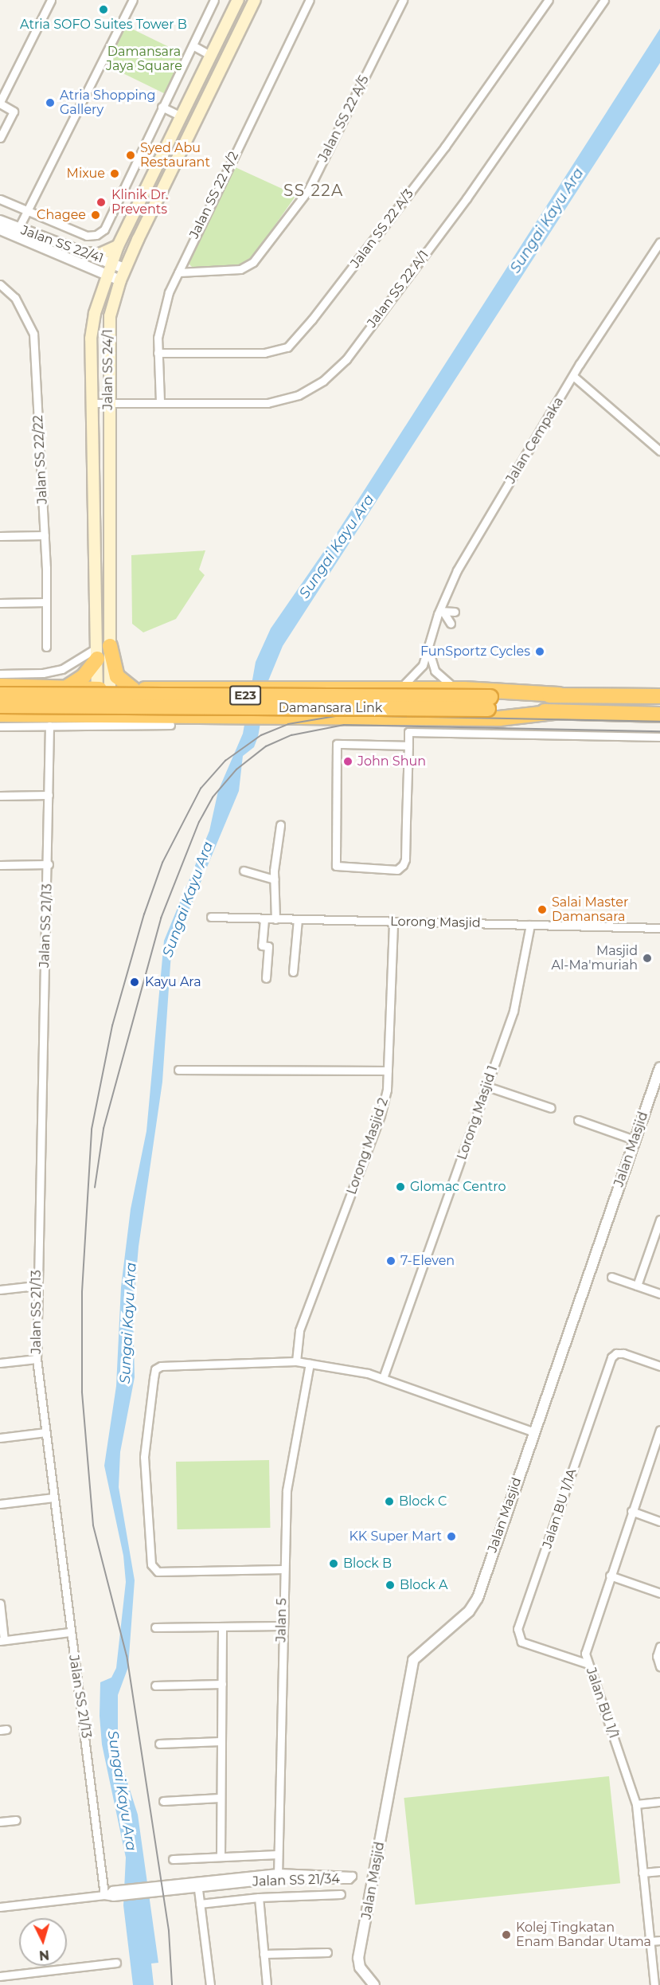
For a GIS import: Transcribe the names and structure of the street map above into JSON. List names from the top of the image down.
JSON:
{
  "streets": {
    "highway": ["E23", "Damansara Link"],
    "main road": ["Jalan SS 24/1"],
    "street": [
      "Jalan SS 22 A/5",
      "Jalan SS 22 A/2",
      "Jalan SS 22 A/3",
      "Jalan SS 22/41",
      "Jalan SS 22 A/1",
      "Jalan Cempaka",
      "Jalan SS 22/22",
      "Lorong Masjid",
      "Jalan SS 21/13",
      "Lorong Masjid 1",
      "Lorong Masjid 2",
      "Jalan Masjid",
      "Jalan BU 1/1A",
      "Jalan 5",
      "Jalan BU 1/1",
      "Jalan SS 21/34"
    ]
  },
  "crossings": [
    ["Jalan SS 22 A/5", "Jalan SS 22 A/2"],
    ["Jalan SS 22 A/2", "Jalan SS 22 A/3"],
    ["Jalan SS 22 A/2", "Jalan SS 22 A/1"],
    ["Jalan SS 22/41", "Jalan SS 24/1"],
    ["Jalan SS 22 A/1", "Jalan SS 24/1"],
    ["Lorong Masjid", "Lorong Masjid 1"],
    ["Lorong Masjid", "Lorong Masjid 2"],
    ["Jalan SS 21/13", "Jalan SS 21/34"],
    ["Jalan BU 1/1A", "Jalan BU 1/1"],
    ["Jalan 5", "Jalan SS 21/34"]
  ],
  "districts": ["SS 22A"],
  "water": ["Sungai Kayu Ara"],
  "parks": ["Damansara Jaya Square"],
  "places": [
    "Atria SOFO Suites Tower B",
    "Atria Shopping Gallery",
    "Syed Abu Restaurant",
    "Mixue",
    "Klinik Dr. Prevents",
    "Chagee",
    "FunSportz Cycles",
    "John Shun",
    "Salai Master Damansara",
    "Masjid Al-Ma'muriah",
    "Kayu Ara",
    "Glomac Centro",
    "7-Eleven",
    "Block C",
    "KK Super Mart",
    "Block B",
    "Block A",
    "Kolej Tingkatan Enam Bandar Utama"
  ],
  "north": "bottom"
}
